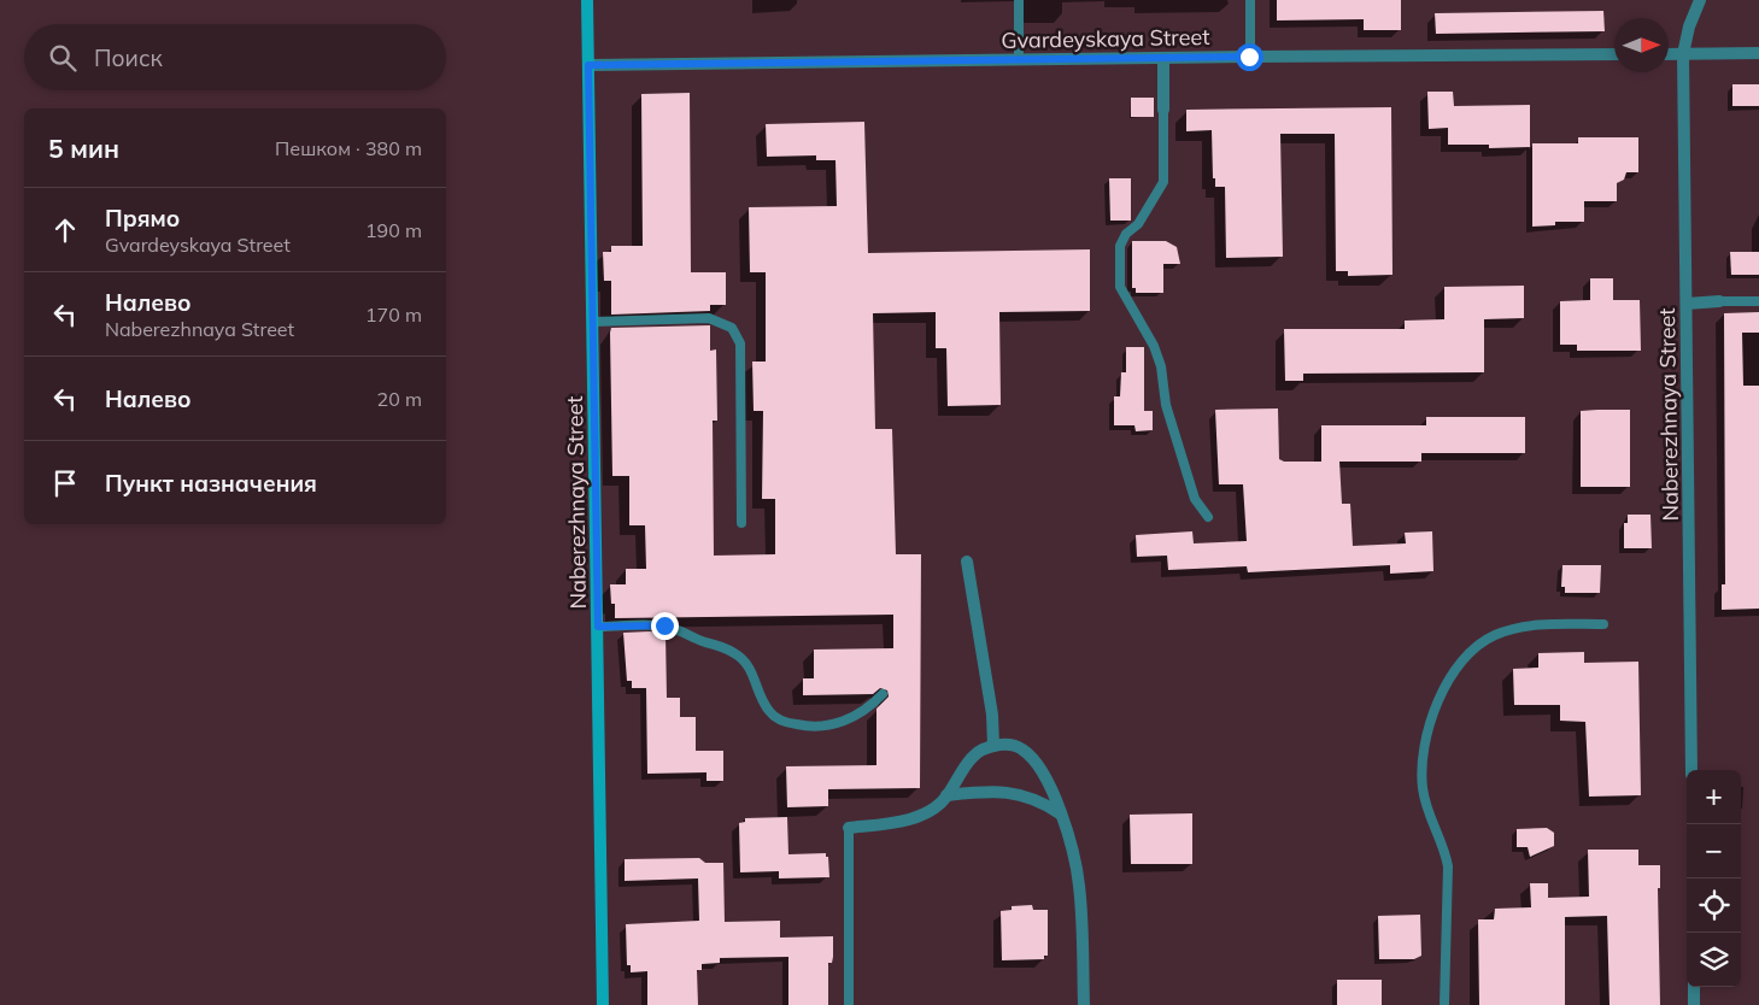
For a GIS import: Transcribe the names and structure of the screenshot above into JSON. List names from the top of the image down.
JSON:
{
  "streets": {
    "street": ["Gvardeyskaya Street", "Naberezhnaya Street"]
  },
  "crossings": [
    ["Gvardeyskaya Street", "Naberezhnaya Street"]
  ],
  "north": "right",
  "page": {
    "search": "Поиск",
    "heading": ["5 мин", "Пешком · 380 m"],
    "list": [
      ["Прямо", "Gvardeyskaya Street", "190 m"],
      ["Налево", "Naberezhnaya Street", "170 m"],
      ["Налево", "20 m"],
      "Пункт назначения"
    ],
    "map_buttons": ["+", "−"]
  }
}
